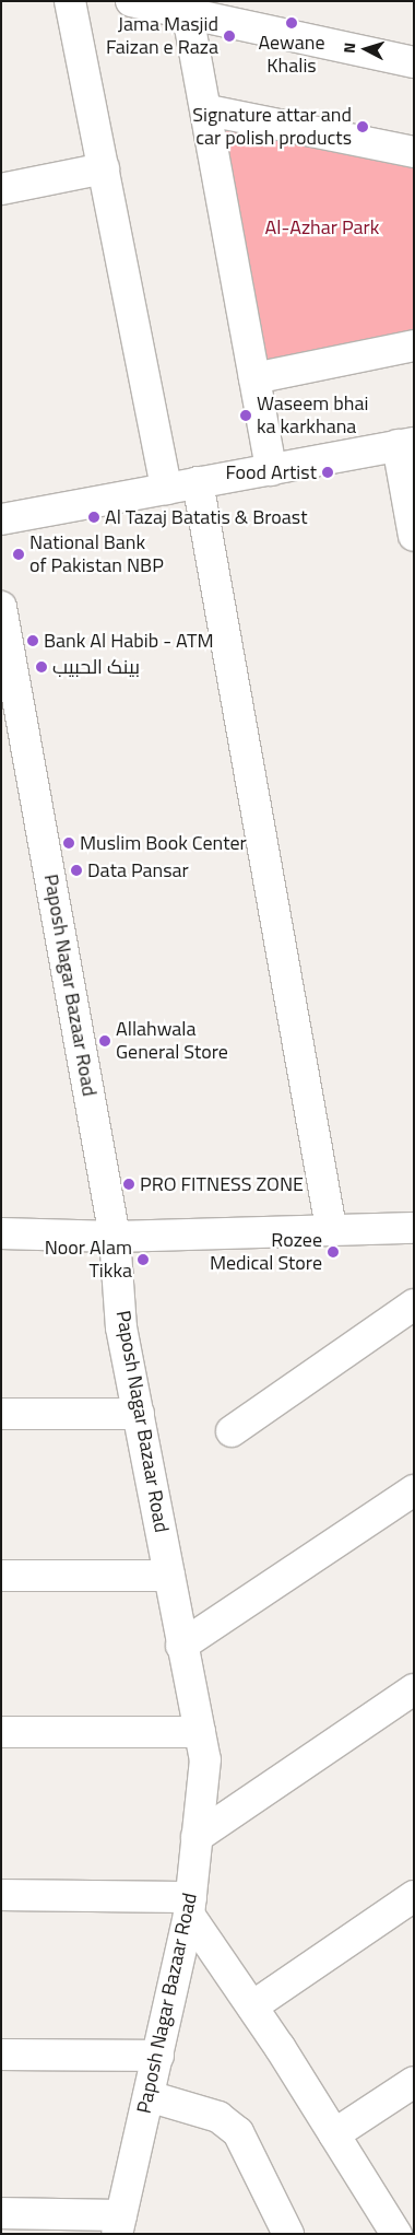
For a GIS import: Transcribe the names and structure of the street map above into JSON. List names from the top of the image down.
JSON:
{
  "streets": {
    "street": ["Paposh Nagar Bazaar Road"]
  },
  "parks": ["Al-Azhar Park"],
  "places": [
    "Aewane Khalis",
    "Jama Masjid Faizan e Raza",
    "Signature attar and car polish products",
    "Waseem bhai ka karkhana",
    "Food Artist",
    "Al Tazaj Batatis & Broast",
    "National Bank of Pakistan NBP",
    "Bank Al Habib - ATM",
    "بينک الحبيب",
    "Muslim Book Center",
    "Data Pansar",
    "Allahwala General Store",
    "PRO FITNESS ZONE",
    "Rozee Medical Store",
    "Noor Alam Tikka"
  ],
  "north": "left"
}
